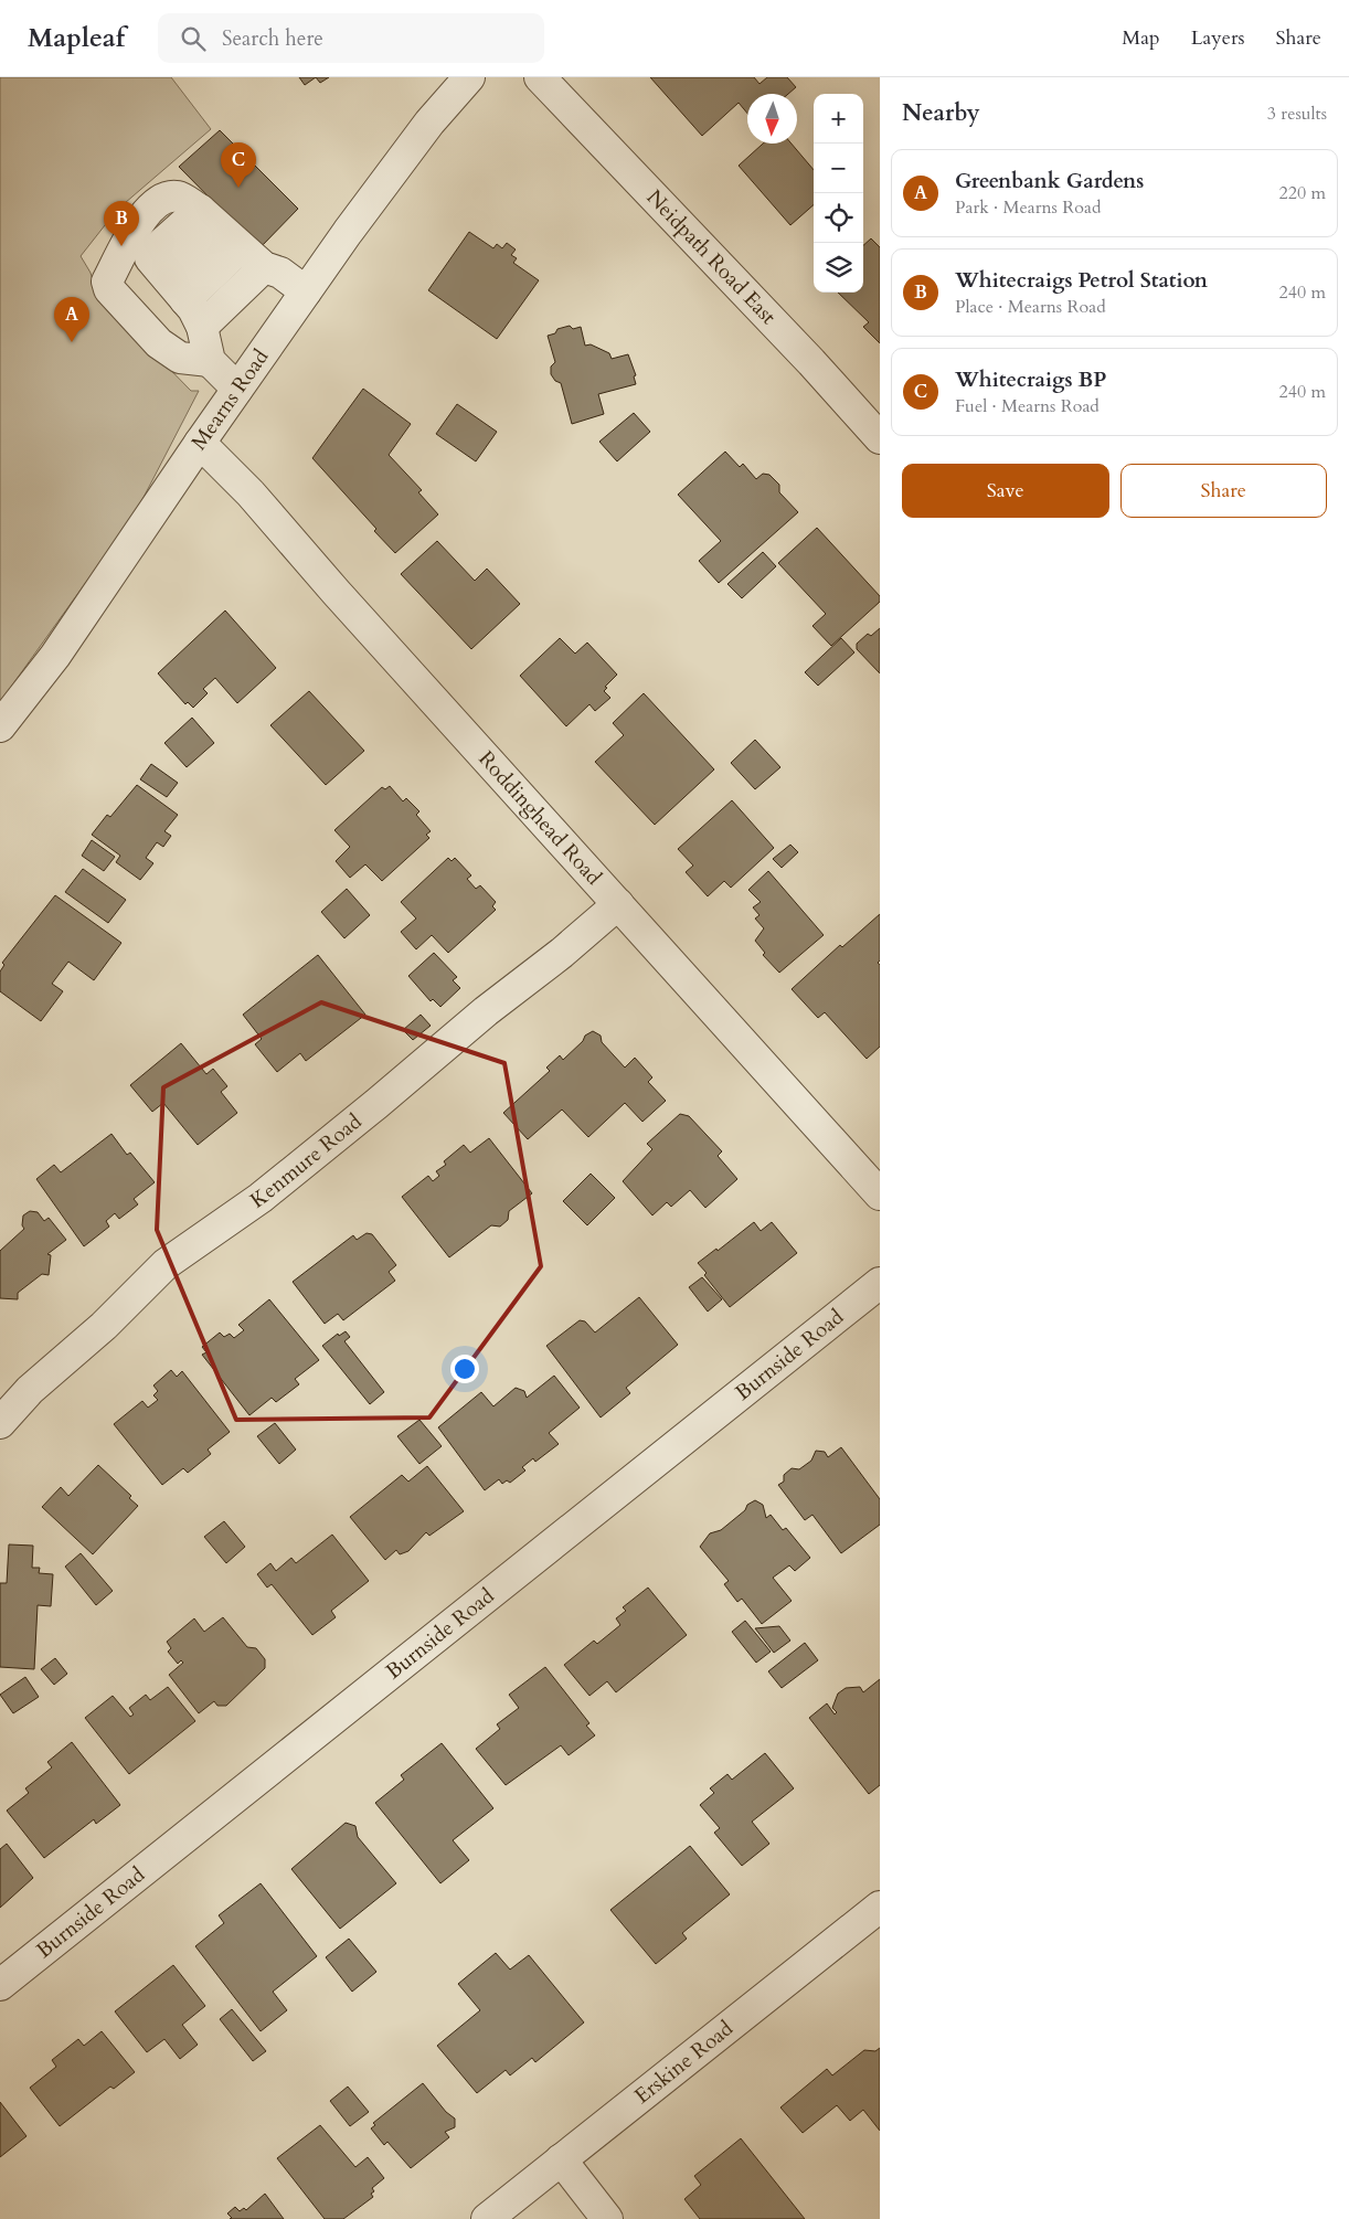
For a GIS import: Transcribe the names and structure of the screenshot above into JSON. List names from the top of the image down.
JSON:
{
  "streets": {
    "street": [
      "Neidpath Road East",
      "Mearns Road",
      "Roddinghead Road",
      "Kenmure Road",
      "Burnside Road",
      "Erskine Road"
    ]
  },
  "crossings": [
    ["Mearns Road", "Roddinghead Road"],
    ["Roddinghead Road", "Kenmure Road"]
  ],
  "north": "bottom",
  "page": {
    "header": "Mapleaf",
    "search": "Search here",
    "nav": ["Map", "Layers", "Share"],
    "heading": ["Nearby", "3 results"],
    "map_buttons": ["+", "−"],
    "pins": ["C", "B", "A"],
    "list": [
      {
        "mark": "A",
        "name": "Greenbank Gardens",
        "note": "Park · Mearns Road",
        "value": "220 m"
      },
      {
        "mark": "B",
        "name": "Whitecraigs Petrol Station",
        "note": "Place · Mearns Road",
        "value": "240 m"
      },
      {
        "mark": "C",
        "name": "Whitecraigs BP",
        "note": "Fuel · Mearns Road",
        "value": "240 m"
      }
    ],
    "buttons": ["Save", "Share"]
  }
}
